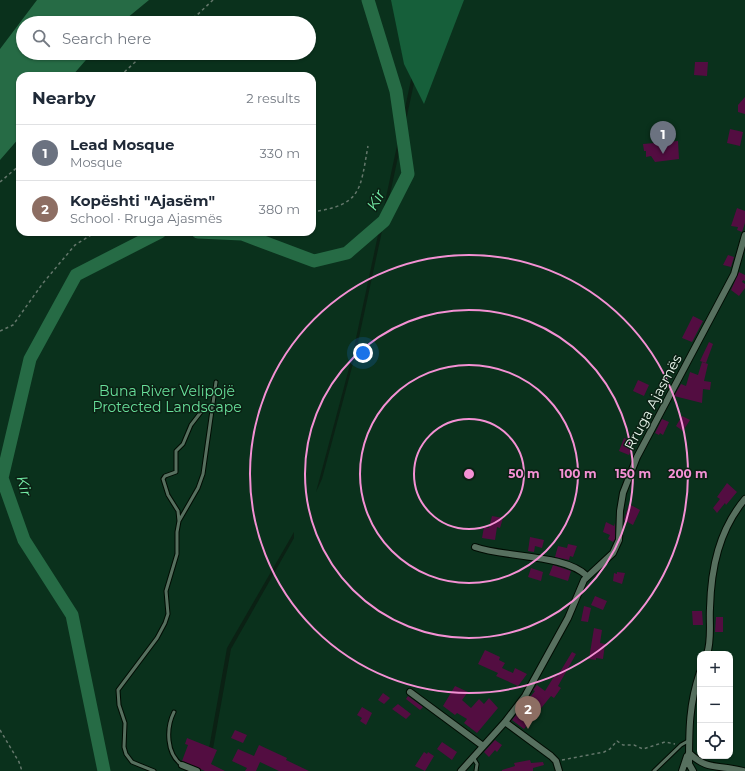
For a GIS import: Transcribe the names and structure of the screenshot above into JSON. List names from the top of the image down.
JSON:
{
  "streets": {
    "street": ["Rruga Ajasmës"]
  },
  "water": ["Kir"],
  "parks": ["Buna River Velipojë Protected Landscape"],
  "page": {
    "search": "Search here",
    "heading": ["Nearby", "2 results"],
    "pins": ["1", "2"],
    "list": [
      {
        "mark": "1",
        "name": "Lead Mosque",
        "note": "Mosque",
        "value": "330 m"
      },
      {
        "mark": "2",
        "name": "Kopështi \"Ajasëm\"",
        "note": "School · Rruga Ajasmës",
        "value": "380 m"
      }
    ],
    "map_buttons": ["+", "−"]
  },
  "rings": [
    "50 m",
    "100 m",
    "150 m",
    "200 m"
  ]
}
